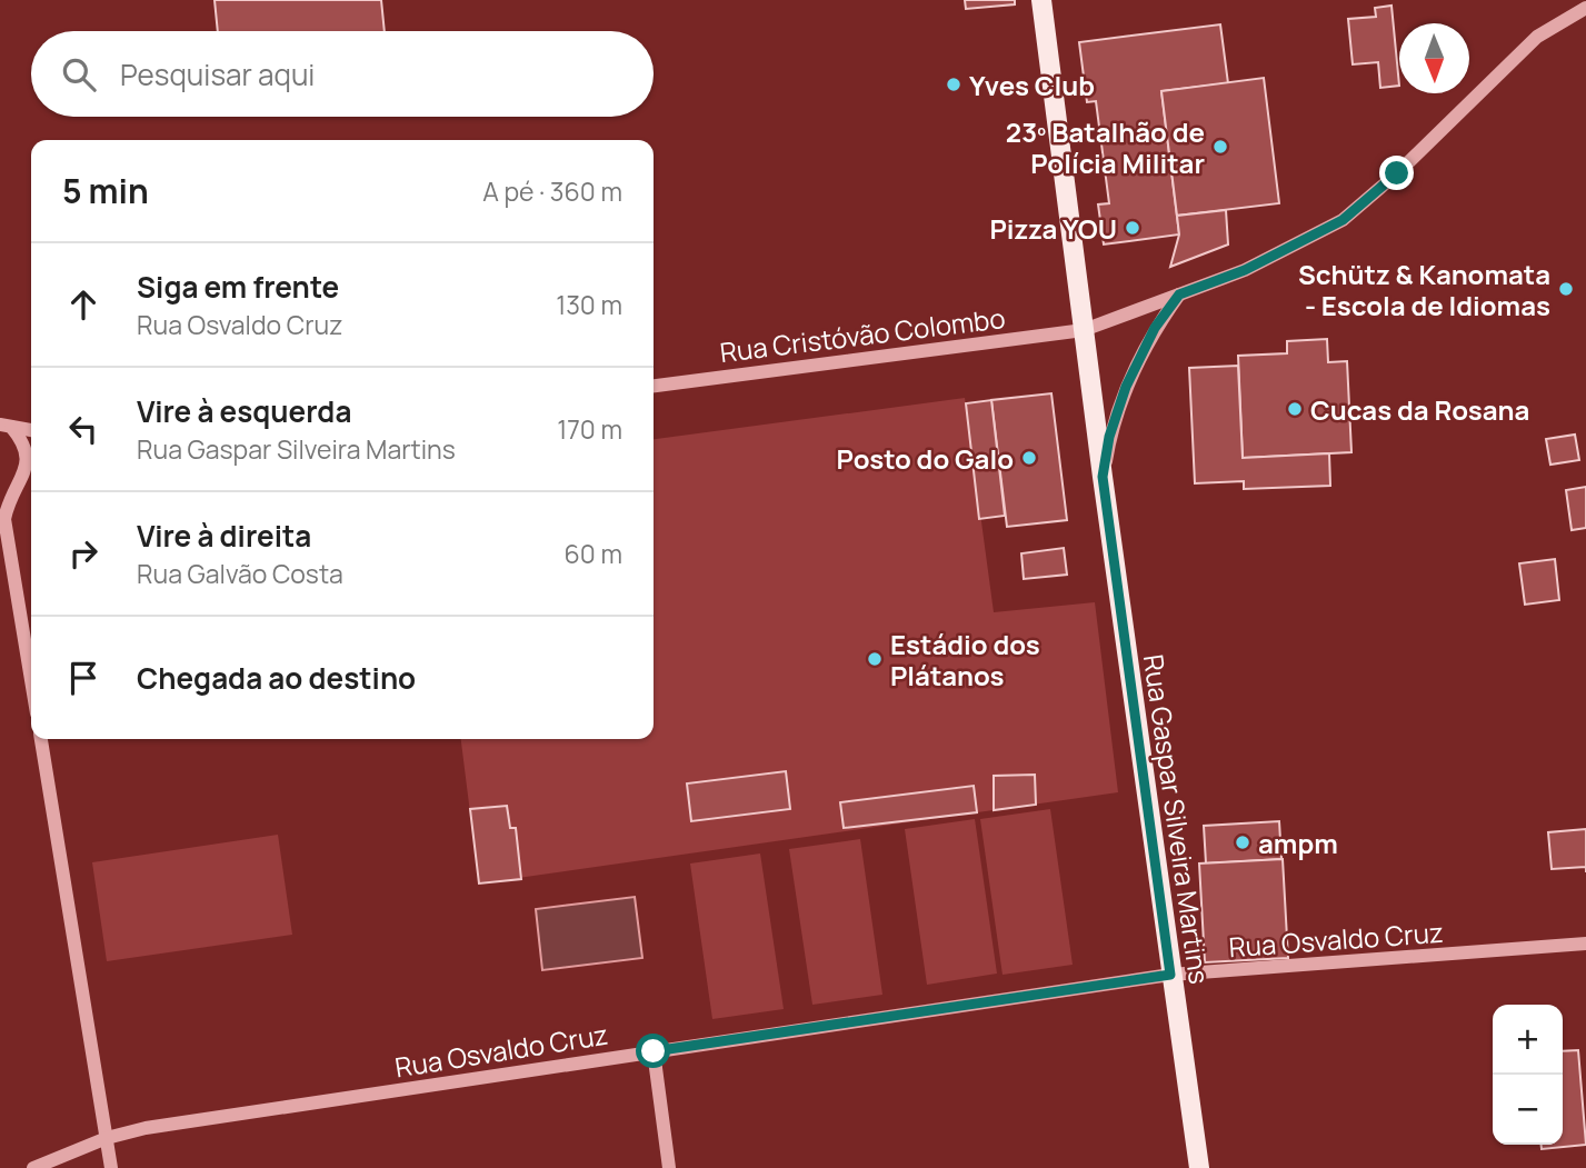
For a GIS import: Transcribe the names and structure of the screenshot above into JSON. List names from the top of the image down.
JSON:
{
  "streets": {
    "main road": ["Rua Gaspar Silveira Martins"],
    "street": ["Rua Cristóvão Colombo", "Rua Osvaldo Cruz"]
  },
  "crossings": [
    ["Rua Cristóvão Colombo", "Rua Gaspar Silveira Martins"],
    ["Rua Gaspar Silveira Martins", "Rua Osvaldo Cruz"]
  ],
  "places": [
    "Yves Club",
    "23º Batalhão de Polícia Militar",
    "Pizza YOU",
    "Schütz & Kanomata - Escola de Idiomas",
    "Cucas da Rosana",
    "Posto do Galo",
    "Estádio dos Plátanos",
    "ampm"
  ],
  "north": "bottom",
  "page": {
    "search": "Pesquisar aqui",
    "heading": ["5 min", "A pé · 360 m"],
    "list": [
      ["Siga em frente", "Rua Osvaldo Cruz", "130 m"],
      ["Vire à esquerda", "Rua Gaspar Silveira Martins", "170 m"],
      ["Vire à direita", "Rua Galvão Costa", "60 m"],
      "Chegada ao destino"
    ],
    "map_buttons": ["+", "−"]
  }
}
